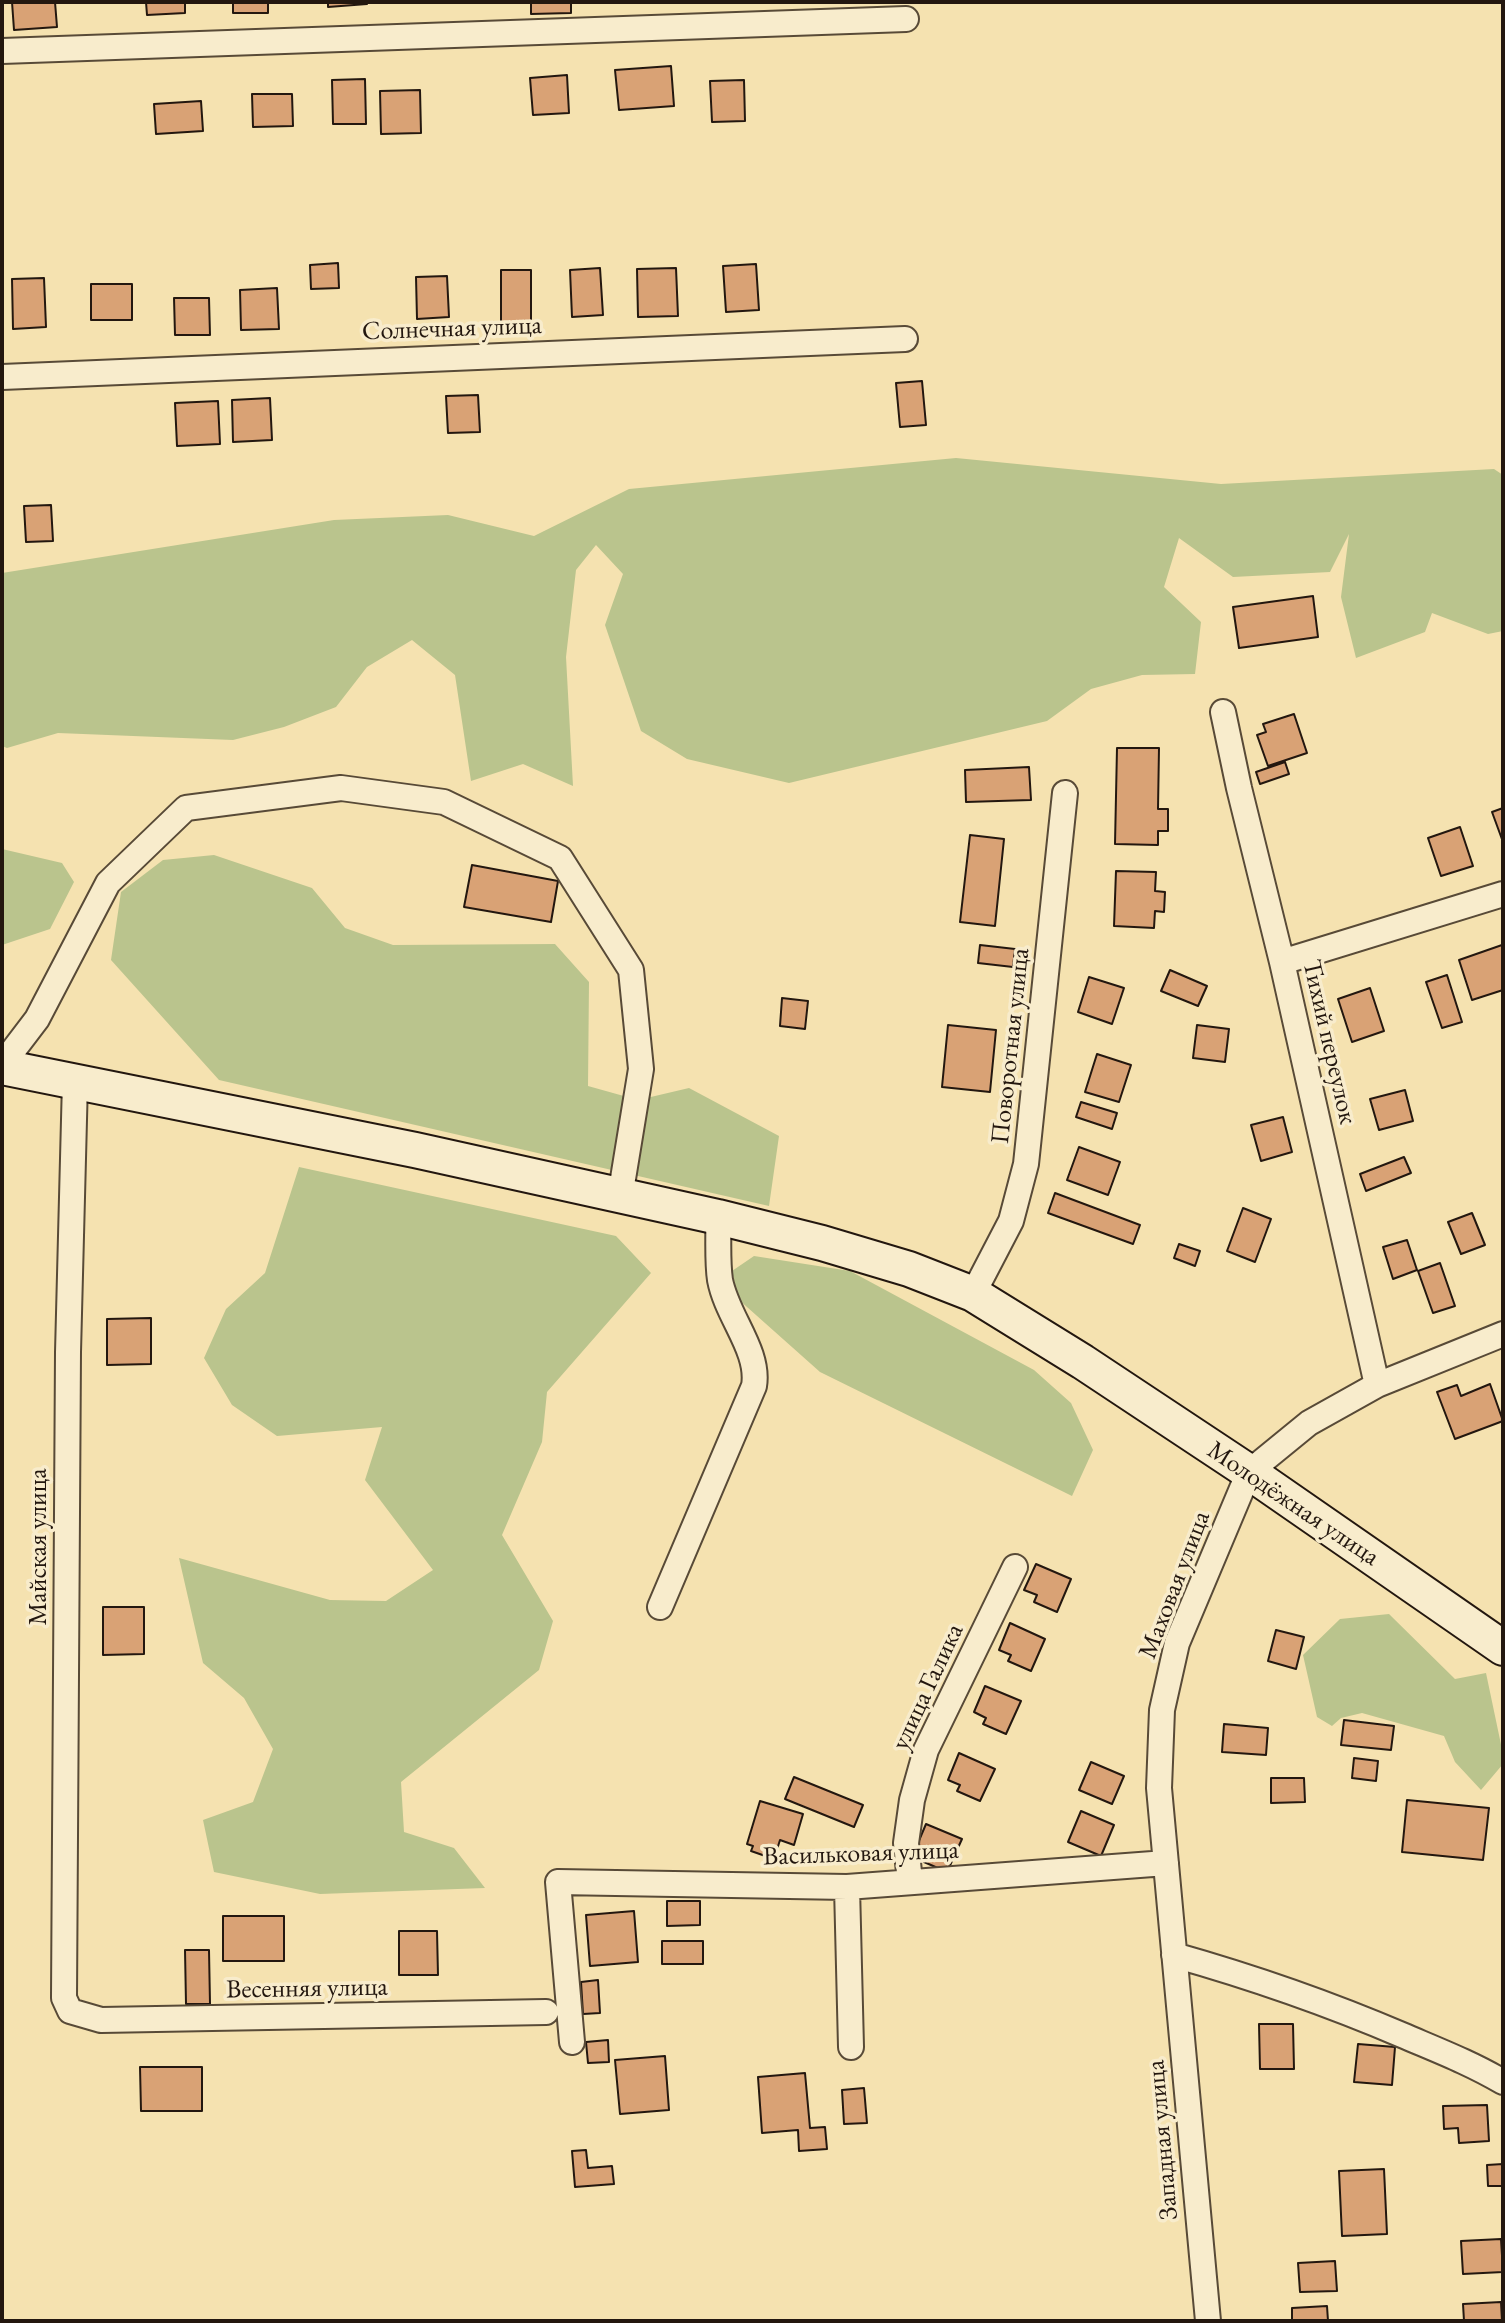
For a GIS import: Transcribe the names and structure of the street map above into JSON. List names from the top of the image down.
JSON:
{
  "streets": {
    "street": [
      "Солнечная улица",
      "Тихий переулок",
      "Поворотная улица",
      "Молодёжная улица",
      "Майская улица",
      "Маховая улица",
      "улица Галика",
      "Васильковая улица",
      "Весенняя улица",
      "Западная улица"
    ]
  },
  "crossings": [
    ["Поворотная улица", "Молодёжная улица"],
    ["Молодёжная улица", "Майская улица"],
    ["Молодёжная улица", "Маховая улица"],
    ["Майская улица", "Весенняя улица"],
    ["Маховая улица", "Васильковая улица"],
    ["Маховая улица", "Западная улица"],
    ["улица Галика", "Васильковая улица"],
    ["Васильковая улица", "Западная улица"]
  ]
}
